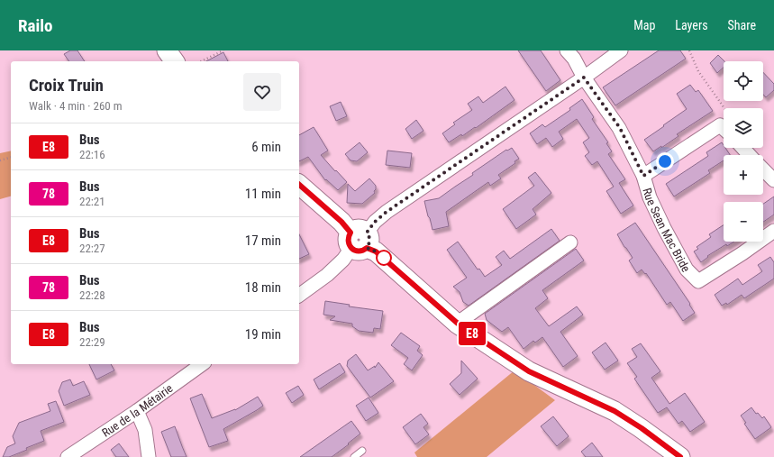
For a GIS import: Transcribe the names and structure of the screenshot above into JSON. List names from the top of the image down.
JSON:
{
  "streets": {
    "street": ["Rue Sean Mac Bride", "Rue de la Métairie"]
  },
  "lines": ["bus line E8"],
  "page": {
    "header": "Railo",
    "nav": ["Map", "Layers", "Share"],
    "on_map": "E8",
    "map_buttons": ["+", "−"],
    "heading": ["Croix Truin", "Walk · 4 min · 260 m"],
    "list": [
      {
        "mark": "E8",
        "name": "Bus",
        "note": "22:16",
        "value": "6 min"
      },
      {
        "mark": "78",
        "name": "Bus",
        "note": "22:21",
        "value": "11 min"
      },
      {
        "mark": "E8",
        "name": "Bus",
        "note": "22:27",
        "value": "17 min"
      },
      {
        "mark": "78",
        "name": "Bus",
        "note": "22:28",
        "value": "18 min"
      },
      {
        "mark": "E8",
        "name": "Bus",
        "note": "22:29",
        "value": "19 min"
      }
    ]
  }
}
